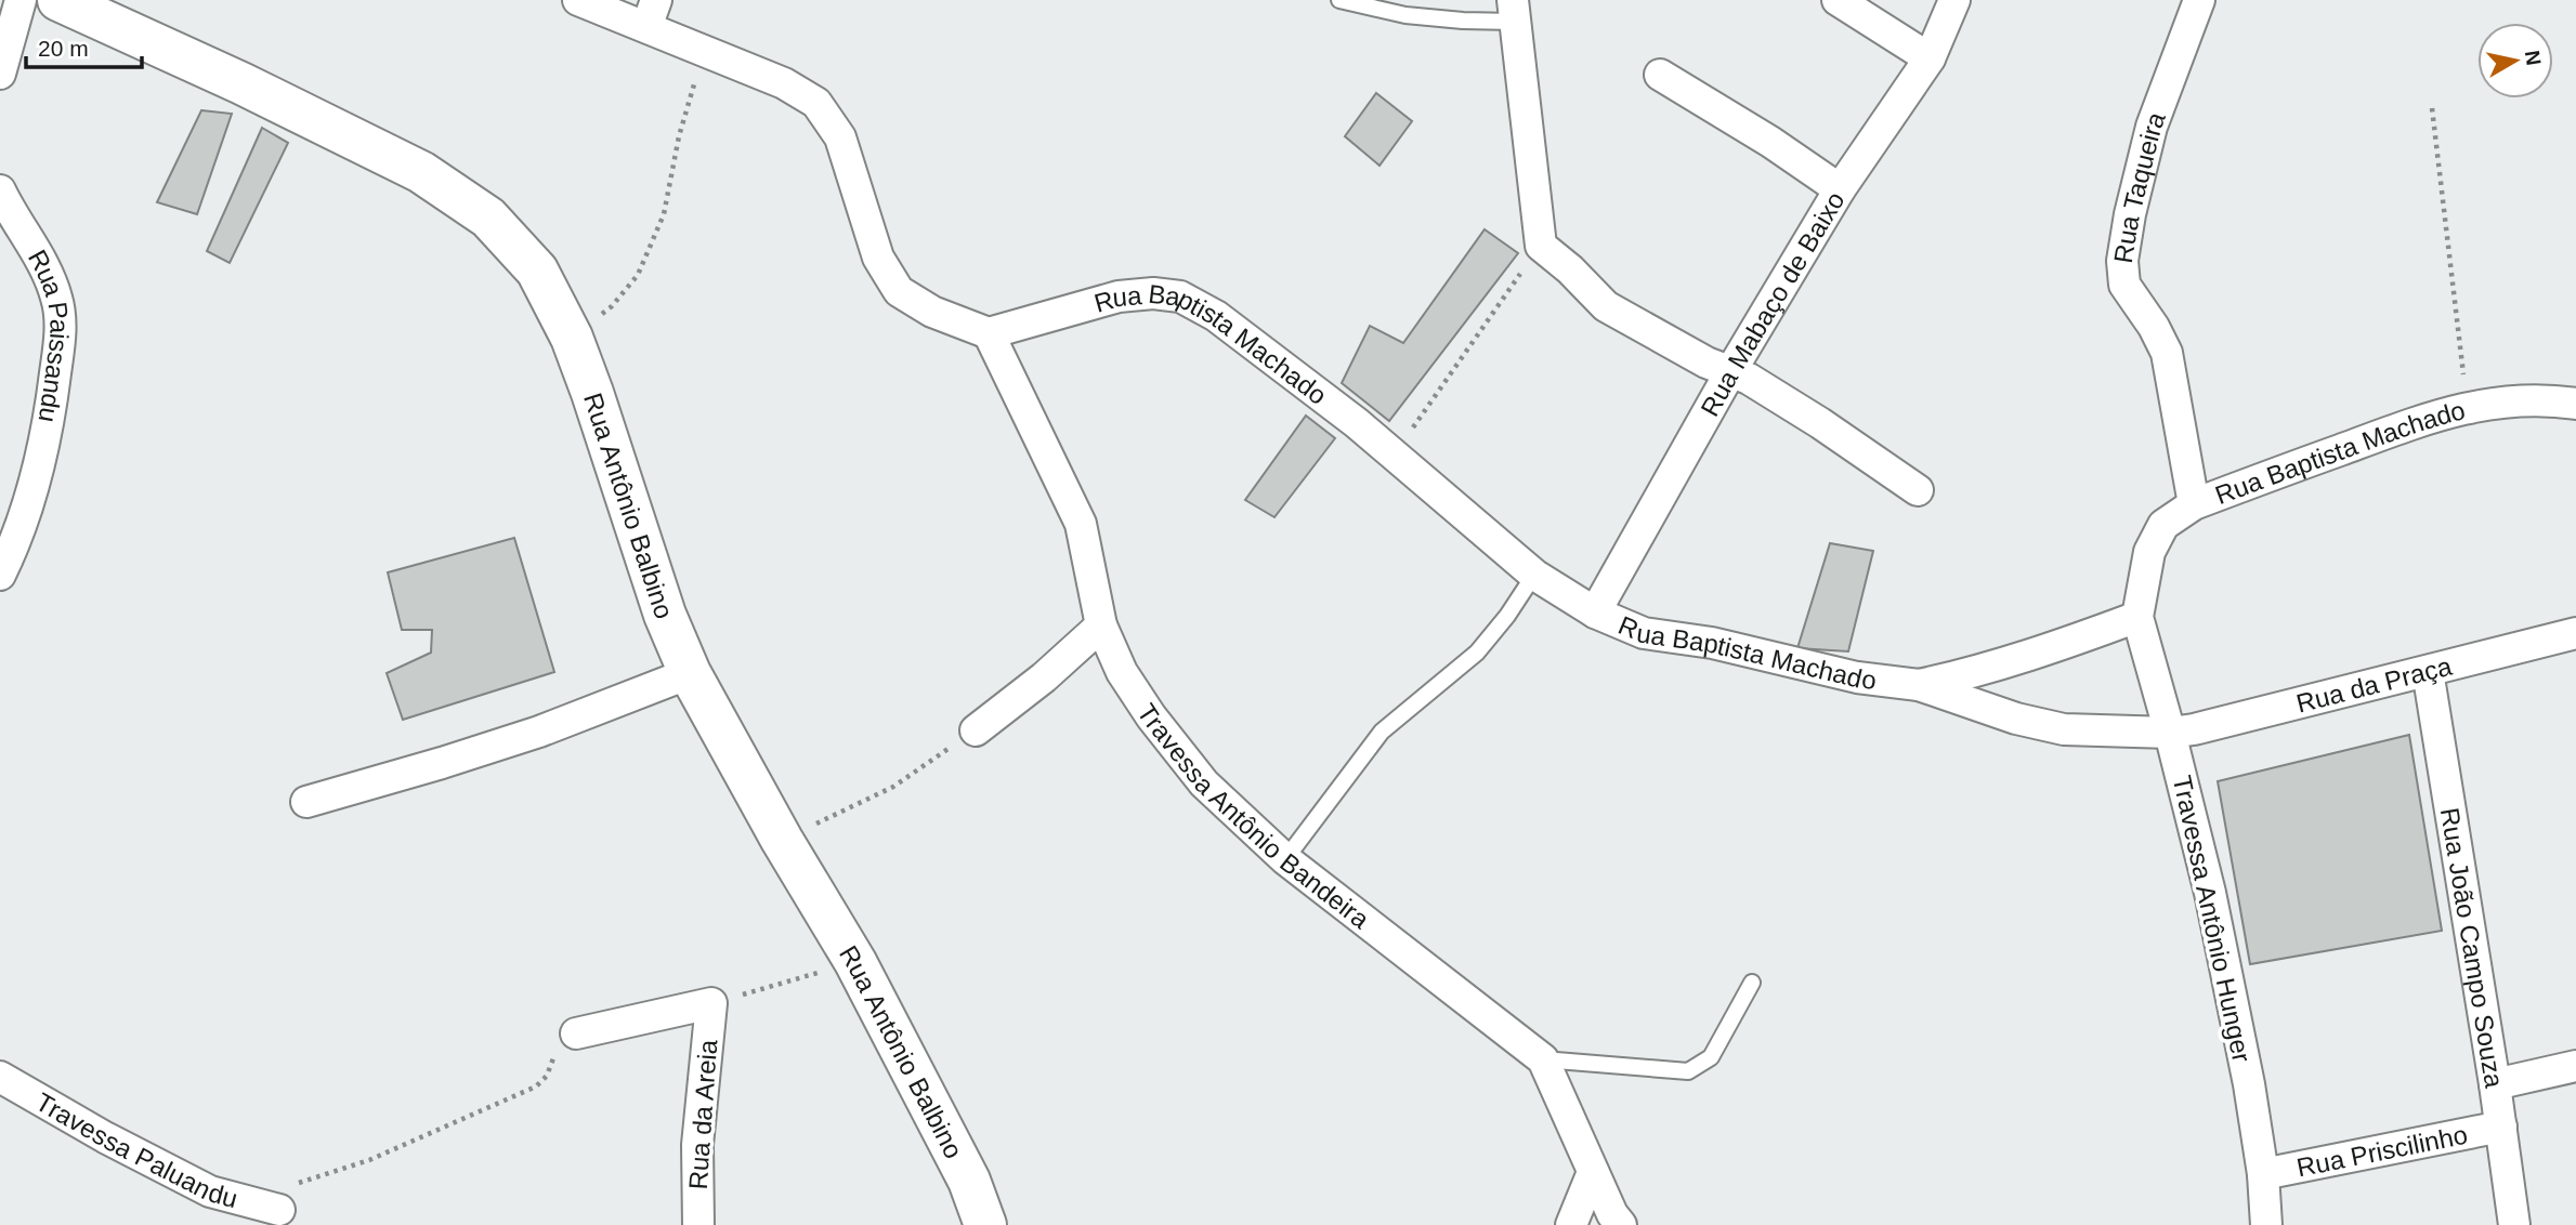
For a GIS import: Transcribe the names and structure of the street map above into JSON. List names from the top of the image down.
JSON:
{
  "streets": {
    "main road": ["Rua Antônio Balbino"],
    "street": [
      "Rua Taqueira",
      "Rua Mabaço de Baixo",
      "Rua Paissandu",
      "Rua Baptista Machado",
      "Rua da Praça",
      "Travessa Antônio Bandeira",
      "Travessa Antônio Hunger",
      "Rua João Campo Souza",
      "Rua da Areia",
      "Travessa Paluandu",
      "Rua Priscilinho"
    ]
  },
  "crossings": [
    ["Rua Taqueira", "Rua Baptista Machado"],
    ["Rua Mabaço de Baixo", "Rua Baptista Machado"],
    ["Rua Baptista Machado", "Rua da Praça"],
    ["Rua Baptista Machado", "Travessa Antônio Bandeira"],
    ["Rua Baptista Machado", "Travessa Antônio Hunger"],
    ["Rua Antônio Balbino", "Rua da Areia"],
    ["Rua da Praça", "Travessa Antônio Hunger"],
    ["Rua da Praça", "Rua João Campo Souza"],
    ["Travessa Antônio Hunger", "Rua Priscilinho"],
    ["Rua João Campo Souza", "Rua Priscilinho"]
  ],
  "scale_bar": "20 m",
  "north": "right"
}
